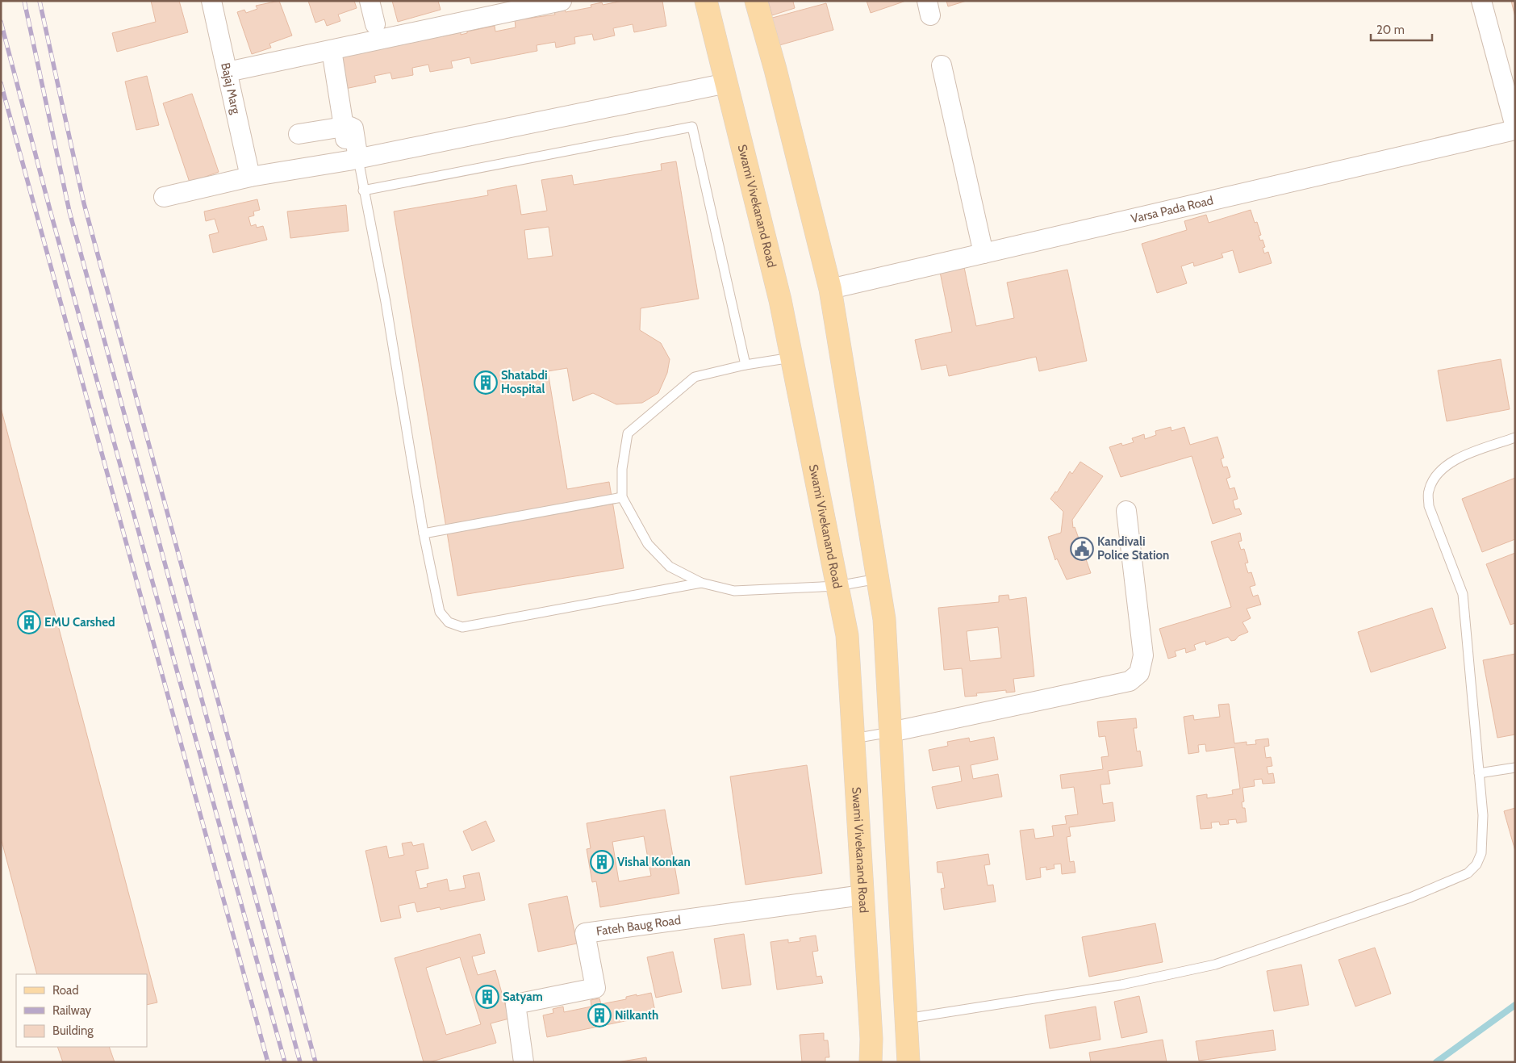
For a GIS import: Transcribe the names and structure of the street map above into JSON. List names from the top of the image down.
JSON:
{
  "streets": {
    "main road": ["Swami Vivekanand Road"],
    "street": ["Bajaj Marg", "Varsa Pada Road", "Fateh Baug Road"]
  },
  "crossings": [
    ["Swami Vivekanand Road", "Fateh Baug Road"]
  ],
  "places": {
    "building": [
      "Shatabdi Hospital",
      "EMU Carshed",
      "Vishal Konkan",
      "Satyam",
      "Nilkanth"
    ],
    "public building": ["Kandivali Police Station"]
  },
  "legend": ["Road", "Railway", "Building"],
  "scale_bar": "20 m"
}
